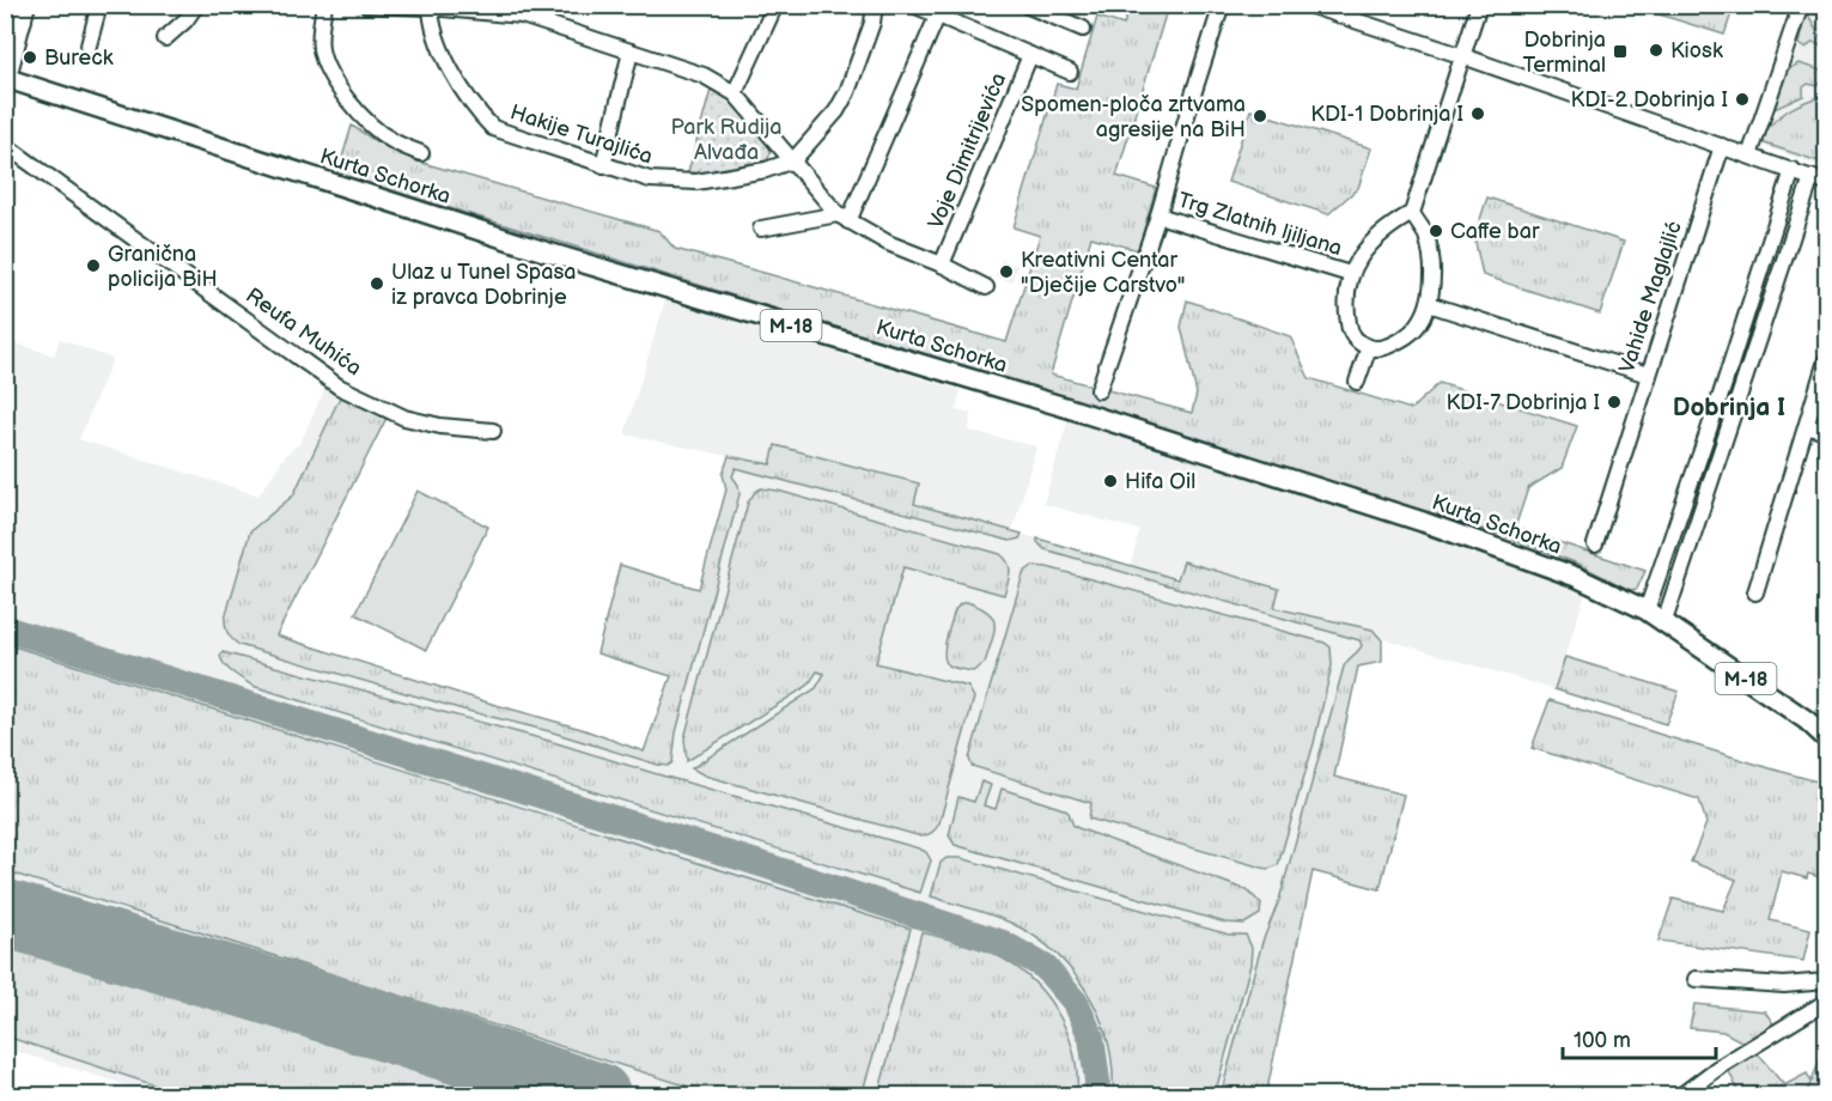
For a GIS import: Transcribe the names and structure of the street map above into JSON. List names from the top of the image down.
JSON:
{
  "streets": {
    "main road": ["Kurta Schorka", "M-18"],
    "street": [
      "Hakije Turajlića",
      "Voje Dimitrijevića",
      "Trg Zlatnih ljiljana",
      "Vahide Maglajlić",
      "Reufa Muhića"
    ]
  },
  "districts": ["Dobrinja I"],
  "parks": ["Park Rudija Alvađa"],
  "places": {
    "other": [
      "Kiosk",
      "Bureck",
      "KDI-2 Dobrinja I",
      "KDI-1 Dobrinja I",
      "Spomen-ploča zrtvama agresije na BiH",
      "Caffe bar",
      "Granična policija BiH",
      "Kreativni Centar \"Dječije Carstvo\"",
      "Ulaz u Tunel Spasa iz pravca Dobrinje",
      "KDI-7 Dobrinja I",
      "Hifa Oil"
    ],
    "transit": ["Dobrinja Terminal"]
  },
  "scale_bar": "100 m"
}
